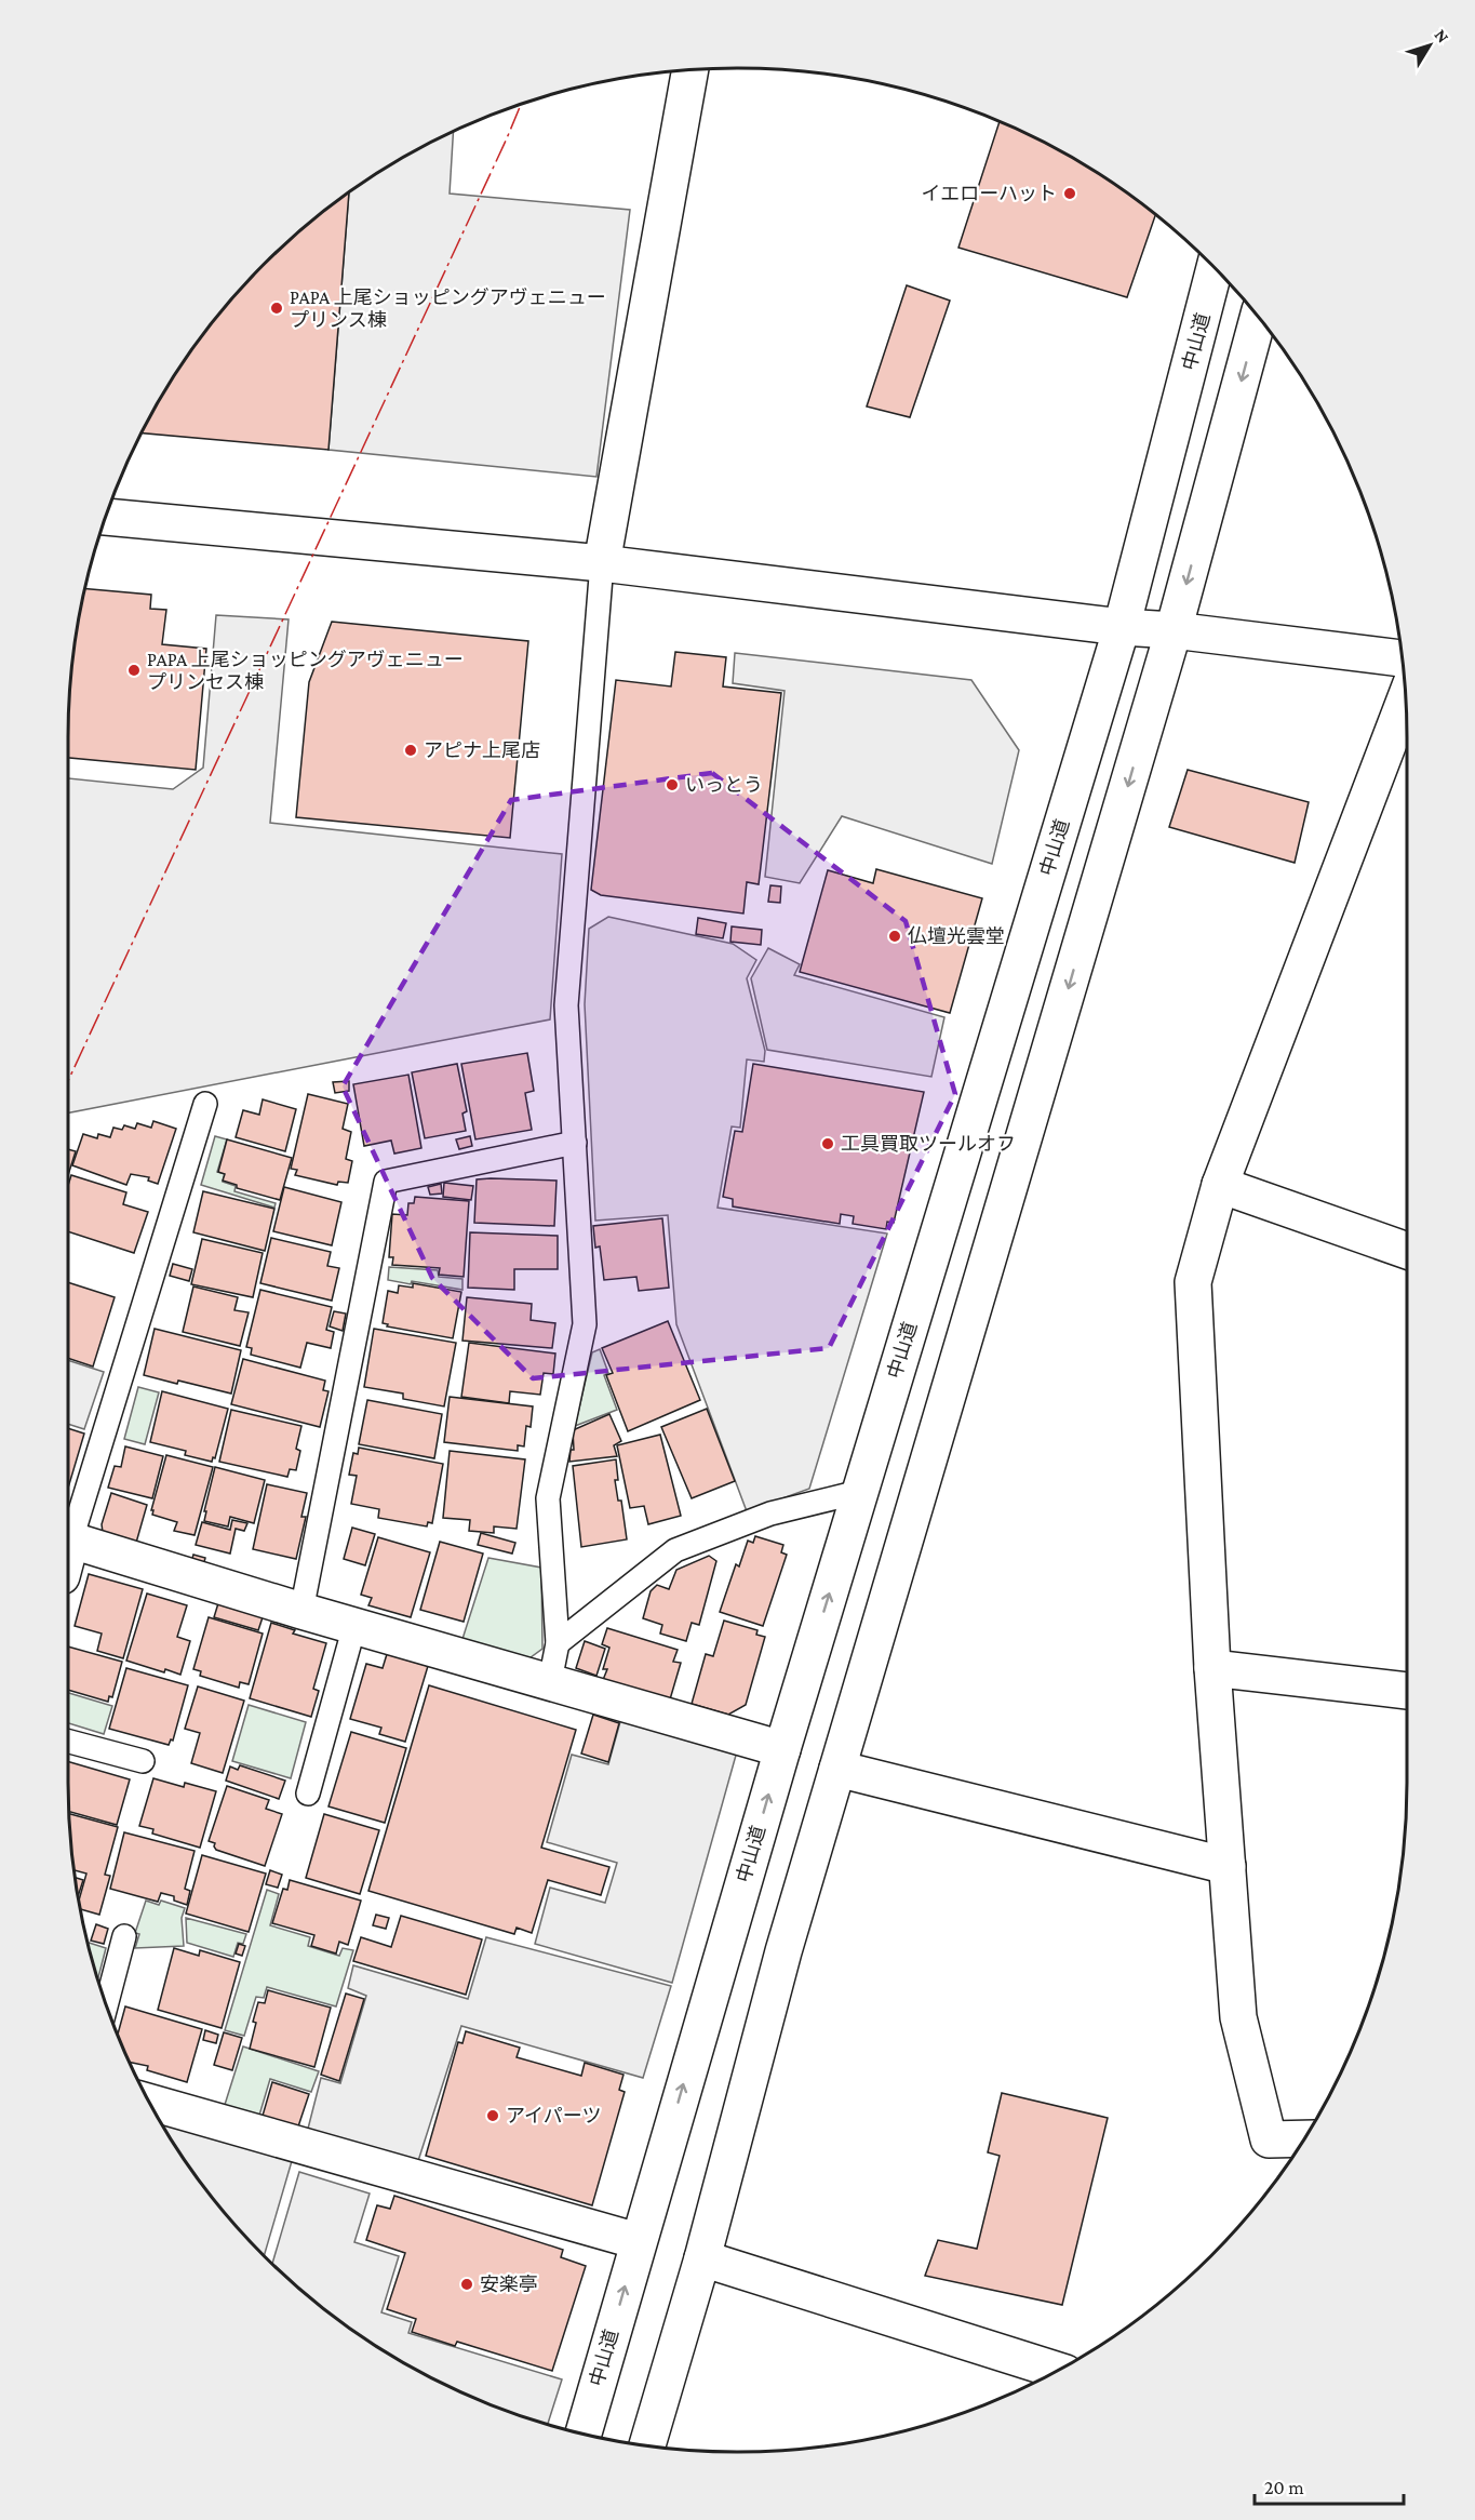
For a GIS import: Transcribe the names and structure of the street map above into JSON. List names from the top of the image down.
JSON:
{
  "streets": {
    "main road": ["中山道"]
  },
  "places": [
    "イエローハット",
    "PAPA 上尾ショッピングアヴェニュー プリンス棟",
    "PAPA 上尾ショッピングアヴェニュー プリンセス棟",
    "アピナ上尾店",
    "いっとう",
    "仏壇光雲堂",
    "工具買取ツールオフ",
    "アイパーツ",
    "安楽亭"
  ],
  "scale_bar": "20 m",
  "north": "top right"
}
